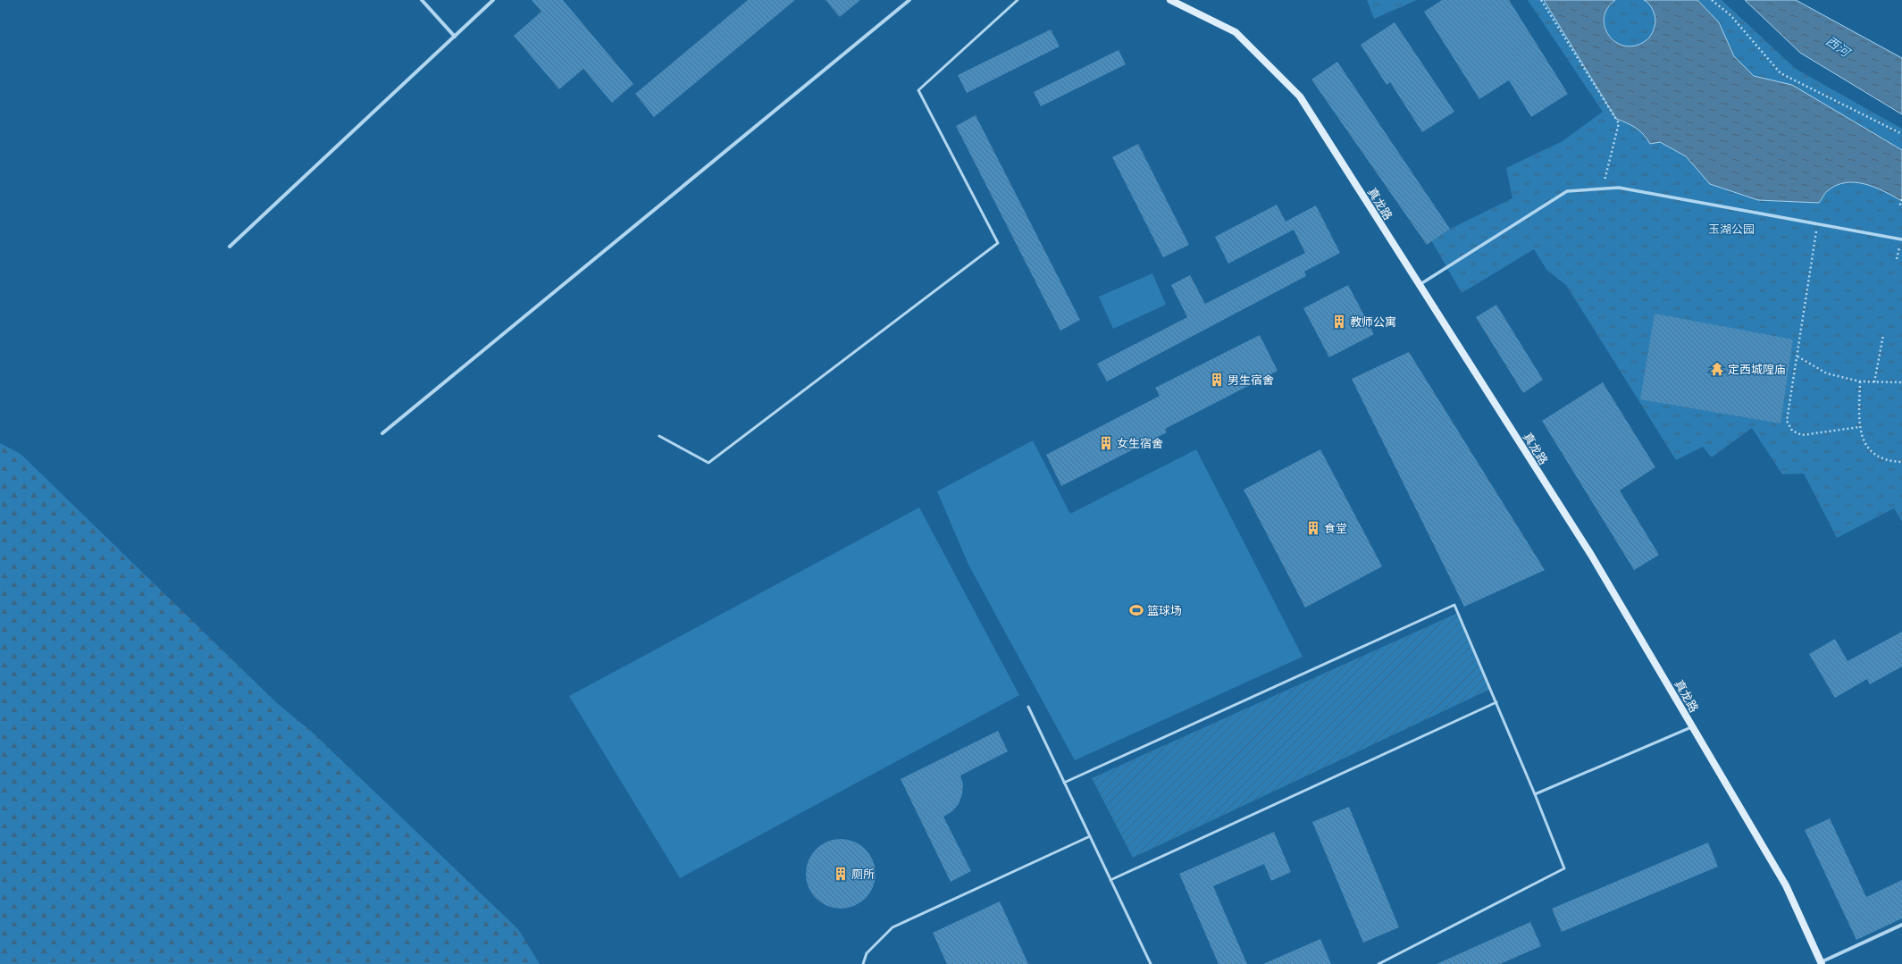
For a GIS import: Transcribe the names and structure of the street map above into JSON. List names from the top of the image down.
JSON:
{
  "streets": {
    "main road": ["真龙路"]
  },
  "water": ["西河"],
  "parks": ["玉湖公园"],
  "places": {
    "building": [
      "教师公寓",
      "男生宿舍",
      "女生宿舍",
      "食堂",
      "厕所"
    ],
    "temple": ["定西城隍庙"],
    "sports": ["篮球场"]
  }
}
